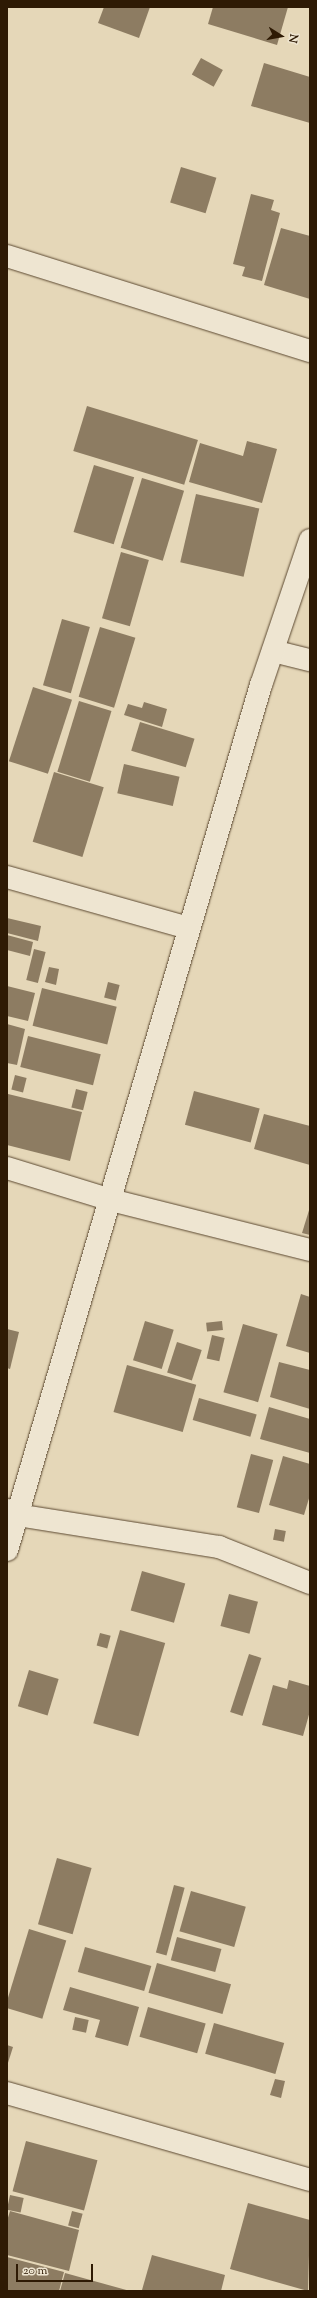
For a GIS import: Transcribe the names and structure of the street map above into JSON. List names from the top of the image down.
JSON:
{
  "scale_bar": "20 m",
  "north": "right"
}
